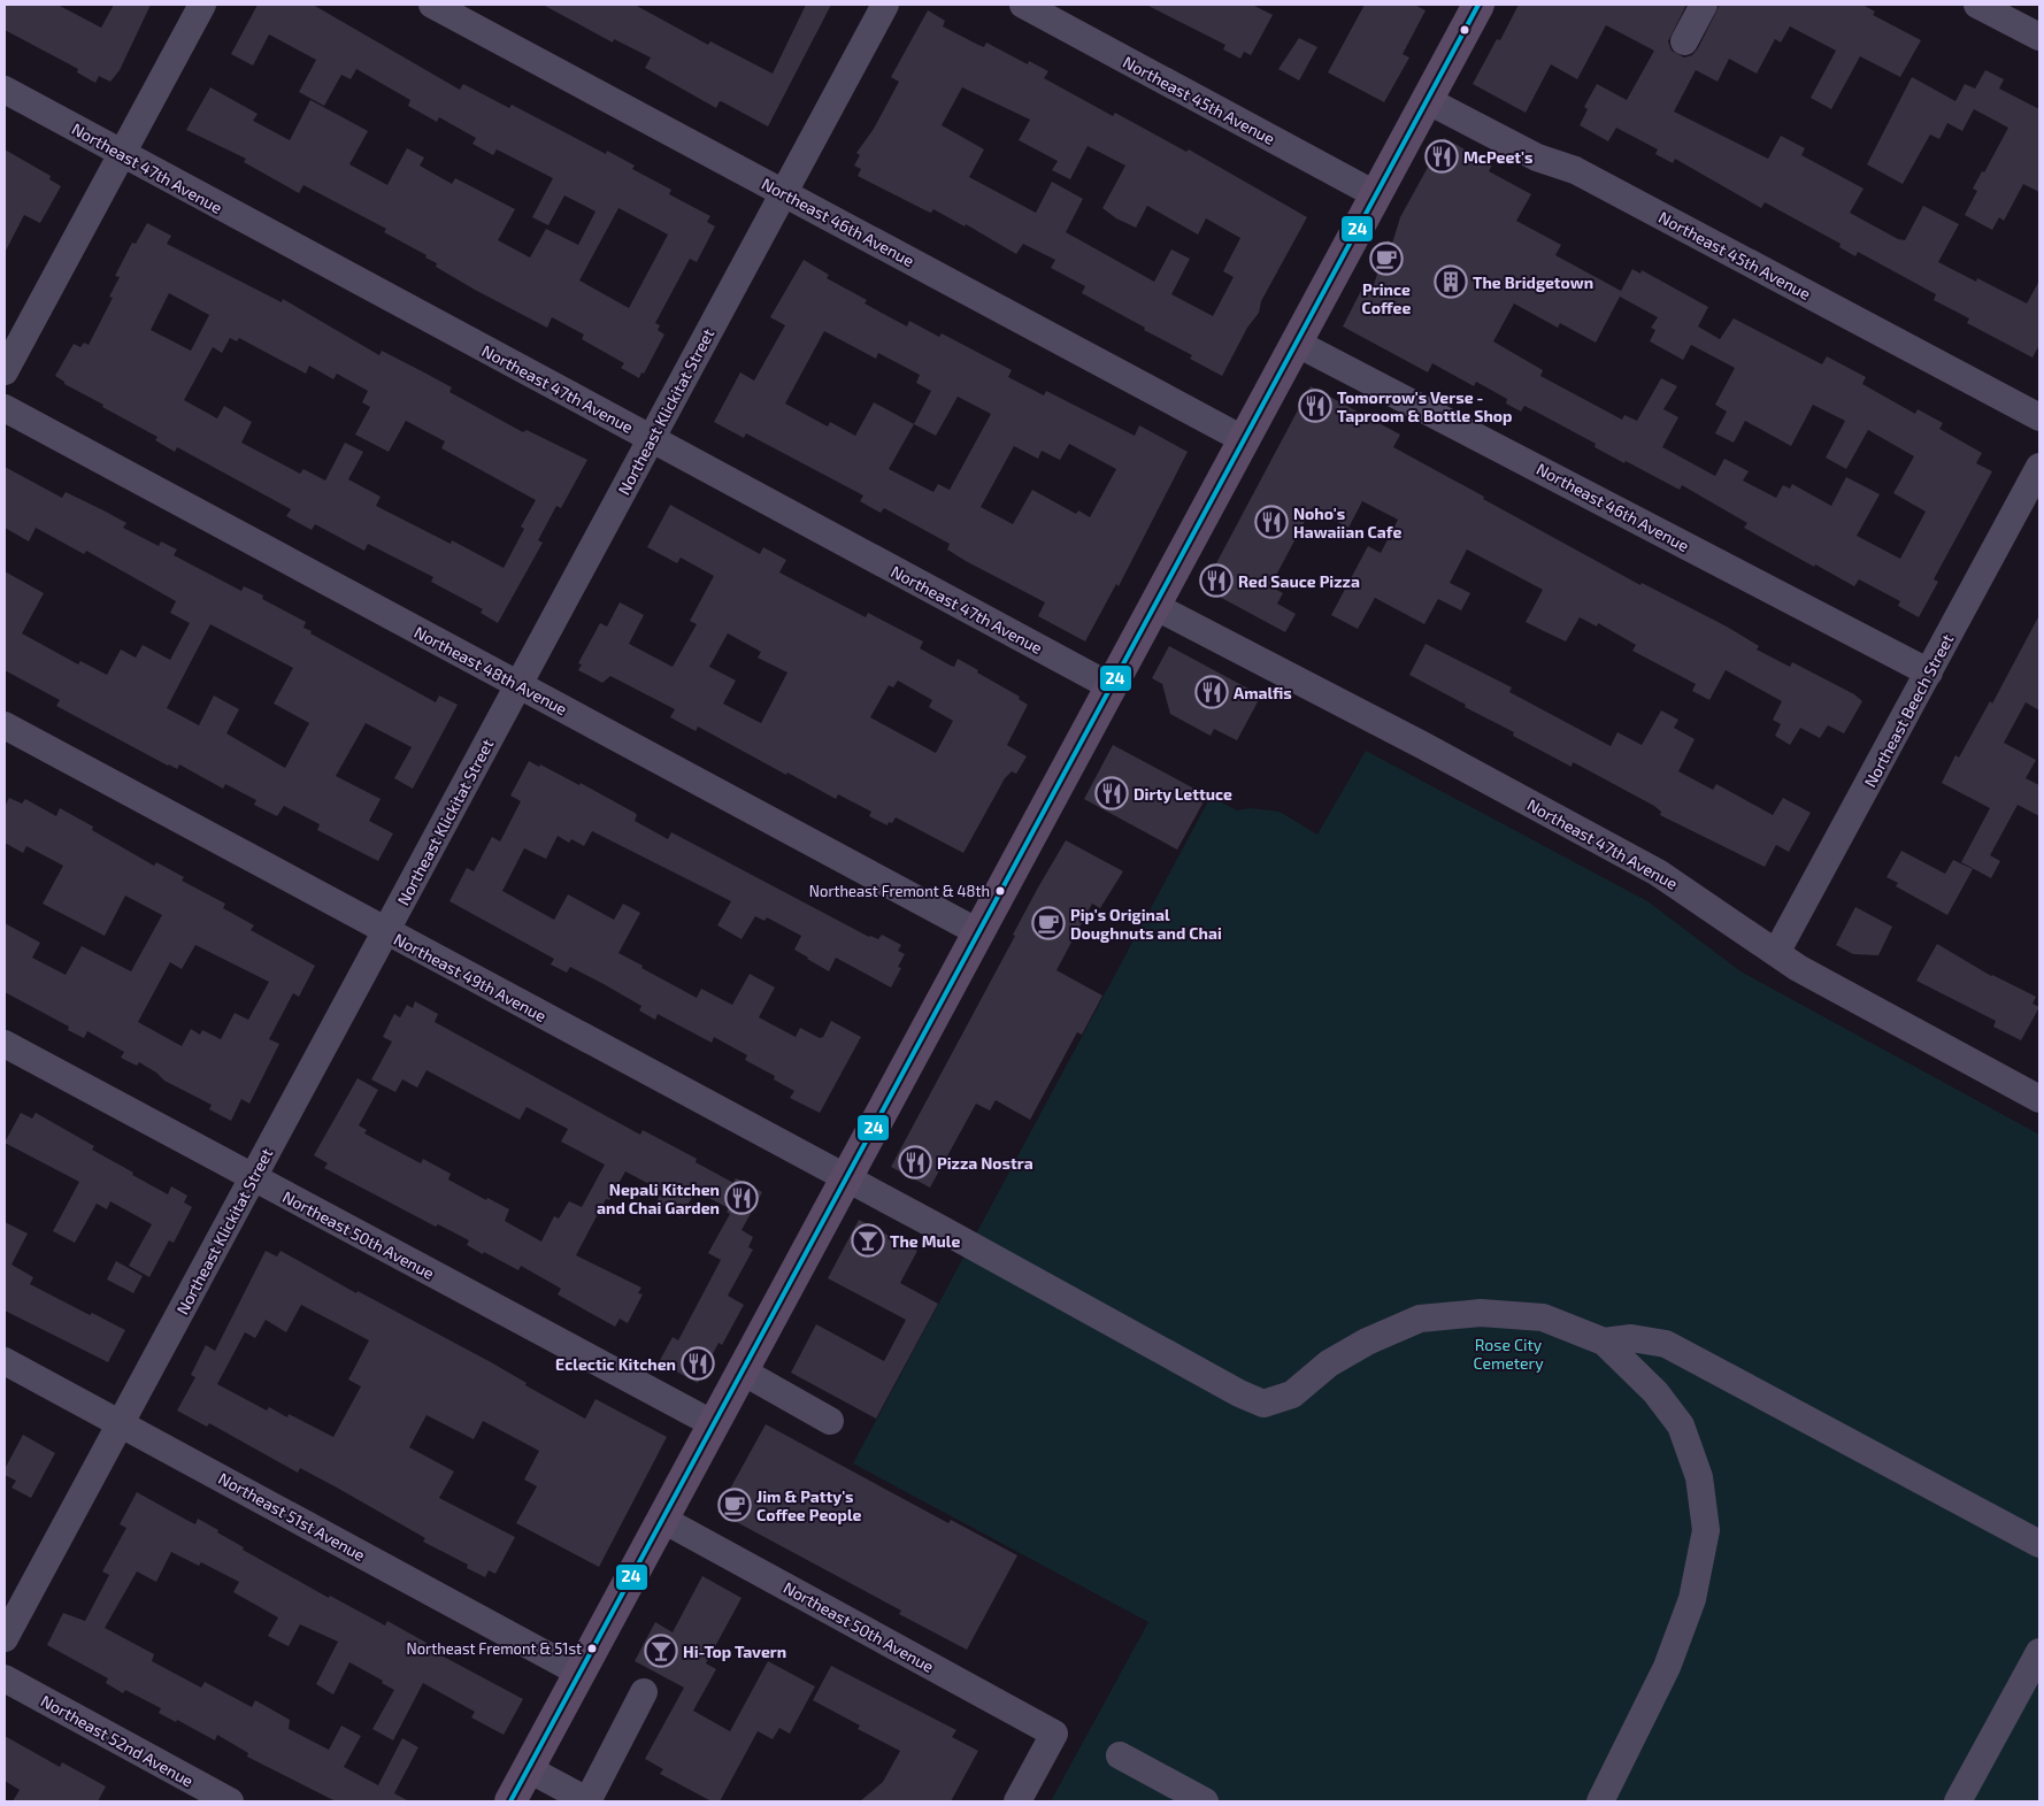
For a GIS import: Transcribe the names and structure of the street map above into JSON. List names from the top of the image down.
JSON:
{
  "streets": {
    "street": [
      "Northeast 45th Avenue",
      "Northeast 47th Avenue",
      "Northeast 46th Avenue",
      "Northeast Klickitat Street",
      "Northeast 48th Avenue",
      "Northeast Beech Street",
      "Northeast 49th Avenue",
      "Northeast 50th Avenue",
      "Northeast 51st Avenue",
      "Northeast 52nd Avenue"
    ]
  },
  "crossings": [
    ["Northeast 47th Avenue", "Northeast Klickitat Street"],
    ["Northeast 47th Avenue", "Northeast Beech Street"],
    ["Northeast 46th Avenue", "Northeast Klickitat Street"],
    ["Northeast 46th Avenue", "Northeast Beech Street"],
    ["Northeast Klickitat Street", "Northeast 48th Avenue"],
    ["Northeast Klickitat Street", "Northeast 49th Avenue"],
    ["Northeast Klickitat Street", "Northeast 50th Avenue"],
    ["Northeast Klickitat Street", "Northeast 51st Avenue"]
  ],
  "parks": ["Rose City Cemetery"],
  "places": {
    "restaurant": [
      "McPeet's",
      "Tomorrow's Verse - Taproom & Bottle Shop",
      "Noho's Hawaiian Cafe",
      "Red Sauce Pizza",
      "Amalfis",
      "Dirty Lettuce",
      "Pizza Nostra",
      "Nepali Kitchen and Chai Garden",
      "Eclectic Kitchen"
    ],
    "cafe": ["Prince Coffee", "Pip's Original Doughnuts and Chai", "Jim & Patty's Coffee People"],
    "building": ["The Bridgetown"],
    "other": ["Northeast Fremont & 48th", "Northeast Fremont & 51st"],
    "bar": ["The Mule", "Hi-Top Tavern"]
  },
  "lines": ["transit line 24"]
}
